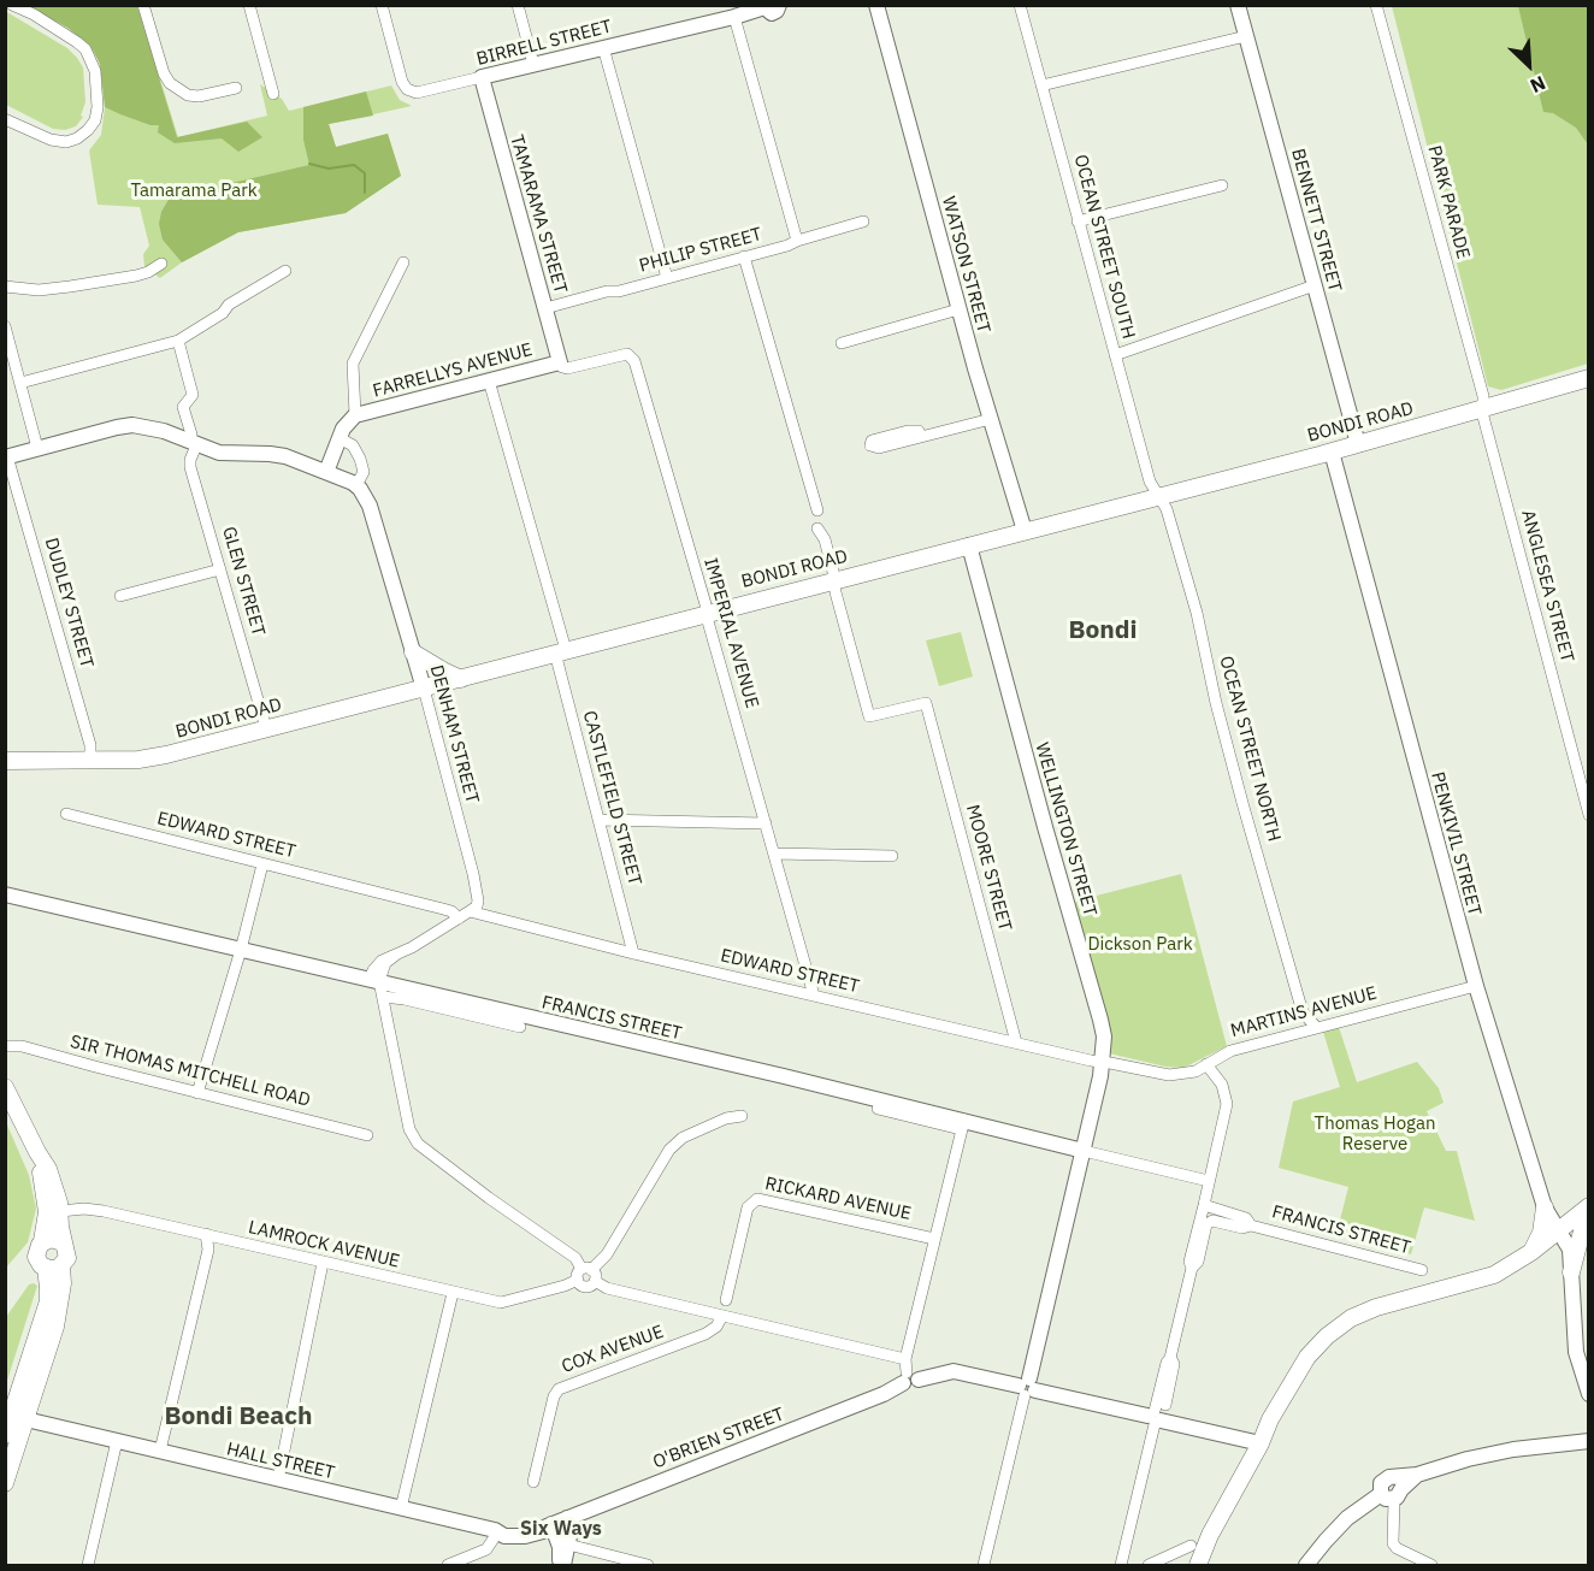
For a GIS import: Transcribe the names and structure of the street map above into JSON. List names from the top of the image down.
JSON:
{
  "streets": {
    "main road": ["BONDI ROAD"],
    "street": [
      "BIRRELL STREET",
      "PARK PARADE",
      "TAMARAMA STREET",
      "BENNETT STREET",
      "OCEAN STREET SOUTH",
      "PHILIP STREET",
      "WATSON STREET",
      "FARRELLYS AVENUE",
      "GLEN STREET",
      "ANGLESEA STREET",
      "DUDLEY STREET",
      "IMPERIAL AVENUE",
      "DENHAM STREET",
      "OCEAN STREET NORTH",
      "CASTLEFIELD STREET",
      "WELLINGTON STREET",
      "EDWARD STREET",
      "PENKIVIL STREET",
      "MOORE STREET",
      "MARTINS AVENUE",
      "FRANCIS STREET",
      "SIR THOMAS MITCHELL ROAD",
      "RICKARD AVENUE",
      "LAMROCK AVENUE",
      "COX AVENUE",
      "O'BRIEN STREET",
      "HALL STREET"
    ]
  },
  "crossings": [
    ["BIRRELL STREET", "TAMARAMA STREET"],
    ["PARK PARADE", "BONDI ROAD"],
    ["PARK PARADE", "ANGLESEA STREET"],
    ["TAMARAMA STREET", "PHILIP STREET"],
    ["TAMARAMA STREET", "FARRELLYS AVENUE"],
    ["TAMARAMA STREET", "IMPERIAL AVENUE"],
    ["BENNETT STREET", "BONDI ROAD"],
    ["OCEAN STREET SOUTH", "BONDI ROAD"],
    ["OCEAN STREET SOUTH", "OCEAN STREET NORTH"],
    ["WATSON STREET", "BONDI ROAD"],
    ["FARRELLYS AVENUE", "IMPERIAL AVENUE"],
    ["FARRELLYS AVENUE", "CASTLEFIELD STREET"],
    ["BONDI ROAD", "GLEN STREET"],
    ["BONDI ROAD", "ANGLESEA STREET"],
    ["BONDI ROAD", "DUDLEY STREET"],
    ["BONDI ROAD", "IMPERIAL AVENUE"],
    ["BONDI ROAD", "DENHAM STREET"],
    ["BONDI ROAD", "OCEAN STREET NORTH"],
    ["BONDI ROAD", "CASTLEFIELD STREET"],
    ["BONDI ROAD", "WELLINGTON STREET"],
    ["BONDI ROAD", "PENKIVIL STREET"],
    ["BONDI ROAD", "MOORE STREET"],
    ["IMPERIAL AVENUE", "EDWARD STREET"],
    ["DENHAM STREET", "EDWARD STREET"],
    ["OCEAN STREET NORTH", "MARTINS AVENUE"],
    ["CASTLEFIELD STREET", "EDWARD STREET"],
    ["WELLINGTON STREET", "EDWARD STREET"],
    ["WELLINGTON STREET", "MARTINS AVENUE"],
    ["WELLINGTON STREET", "FRANCIS STREET"],
    ["WELLINGTON STREET", "O'BRIEN STREET"],
    ["EDWARD STREET", "MOORE STREET"],
    ["EDWARD STREET", "MARTINS AVENUE"],
    ["PENKIVIL STREET", "MARTINS AVENUE"],
    ["O'BRIEN STREET", "HALL STREET"]
  ],
  "districts": ["Bondi", "Bondi Beach", "Six Ways"],
  "parks": ["Tamarama Park", "Dickson Park", "Thomas Hogan Reserve"],
  "north": "bottom right"
}
